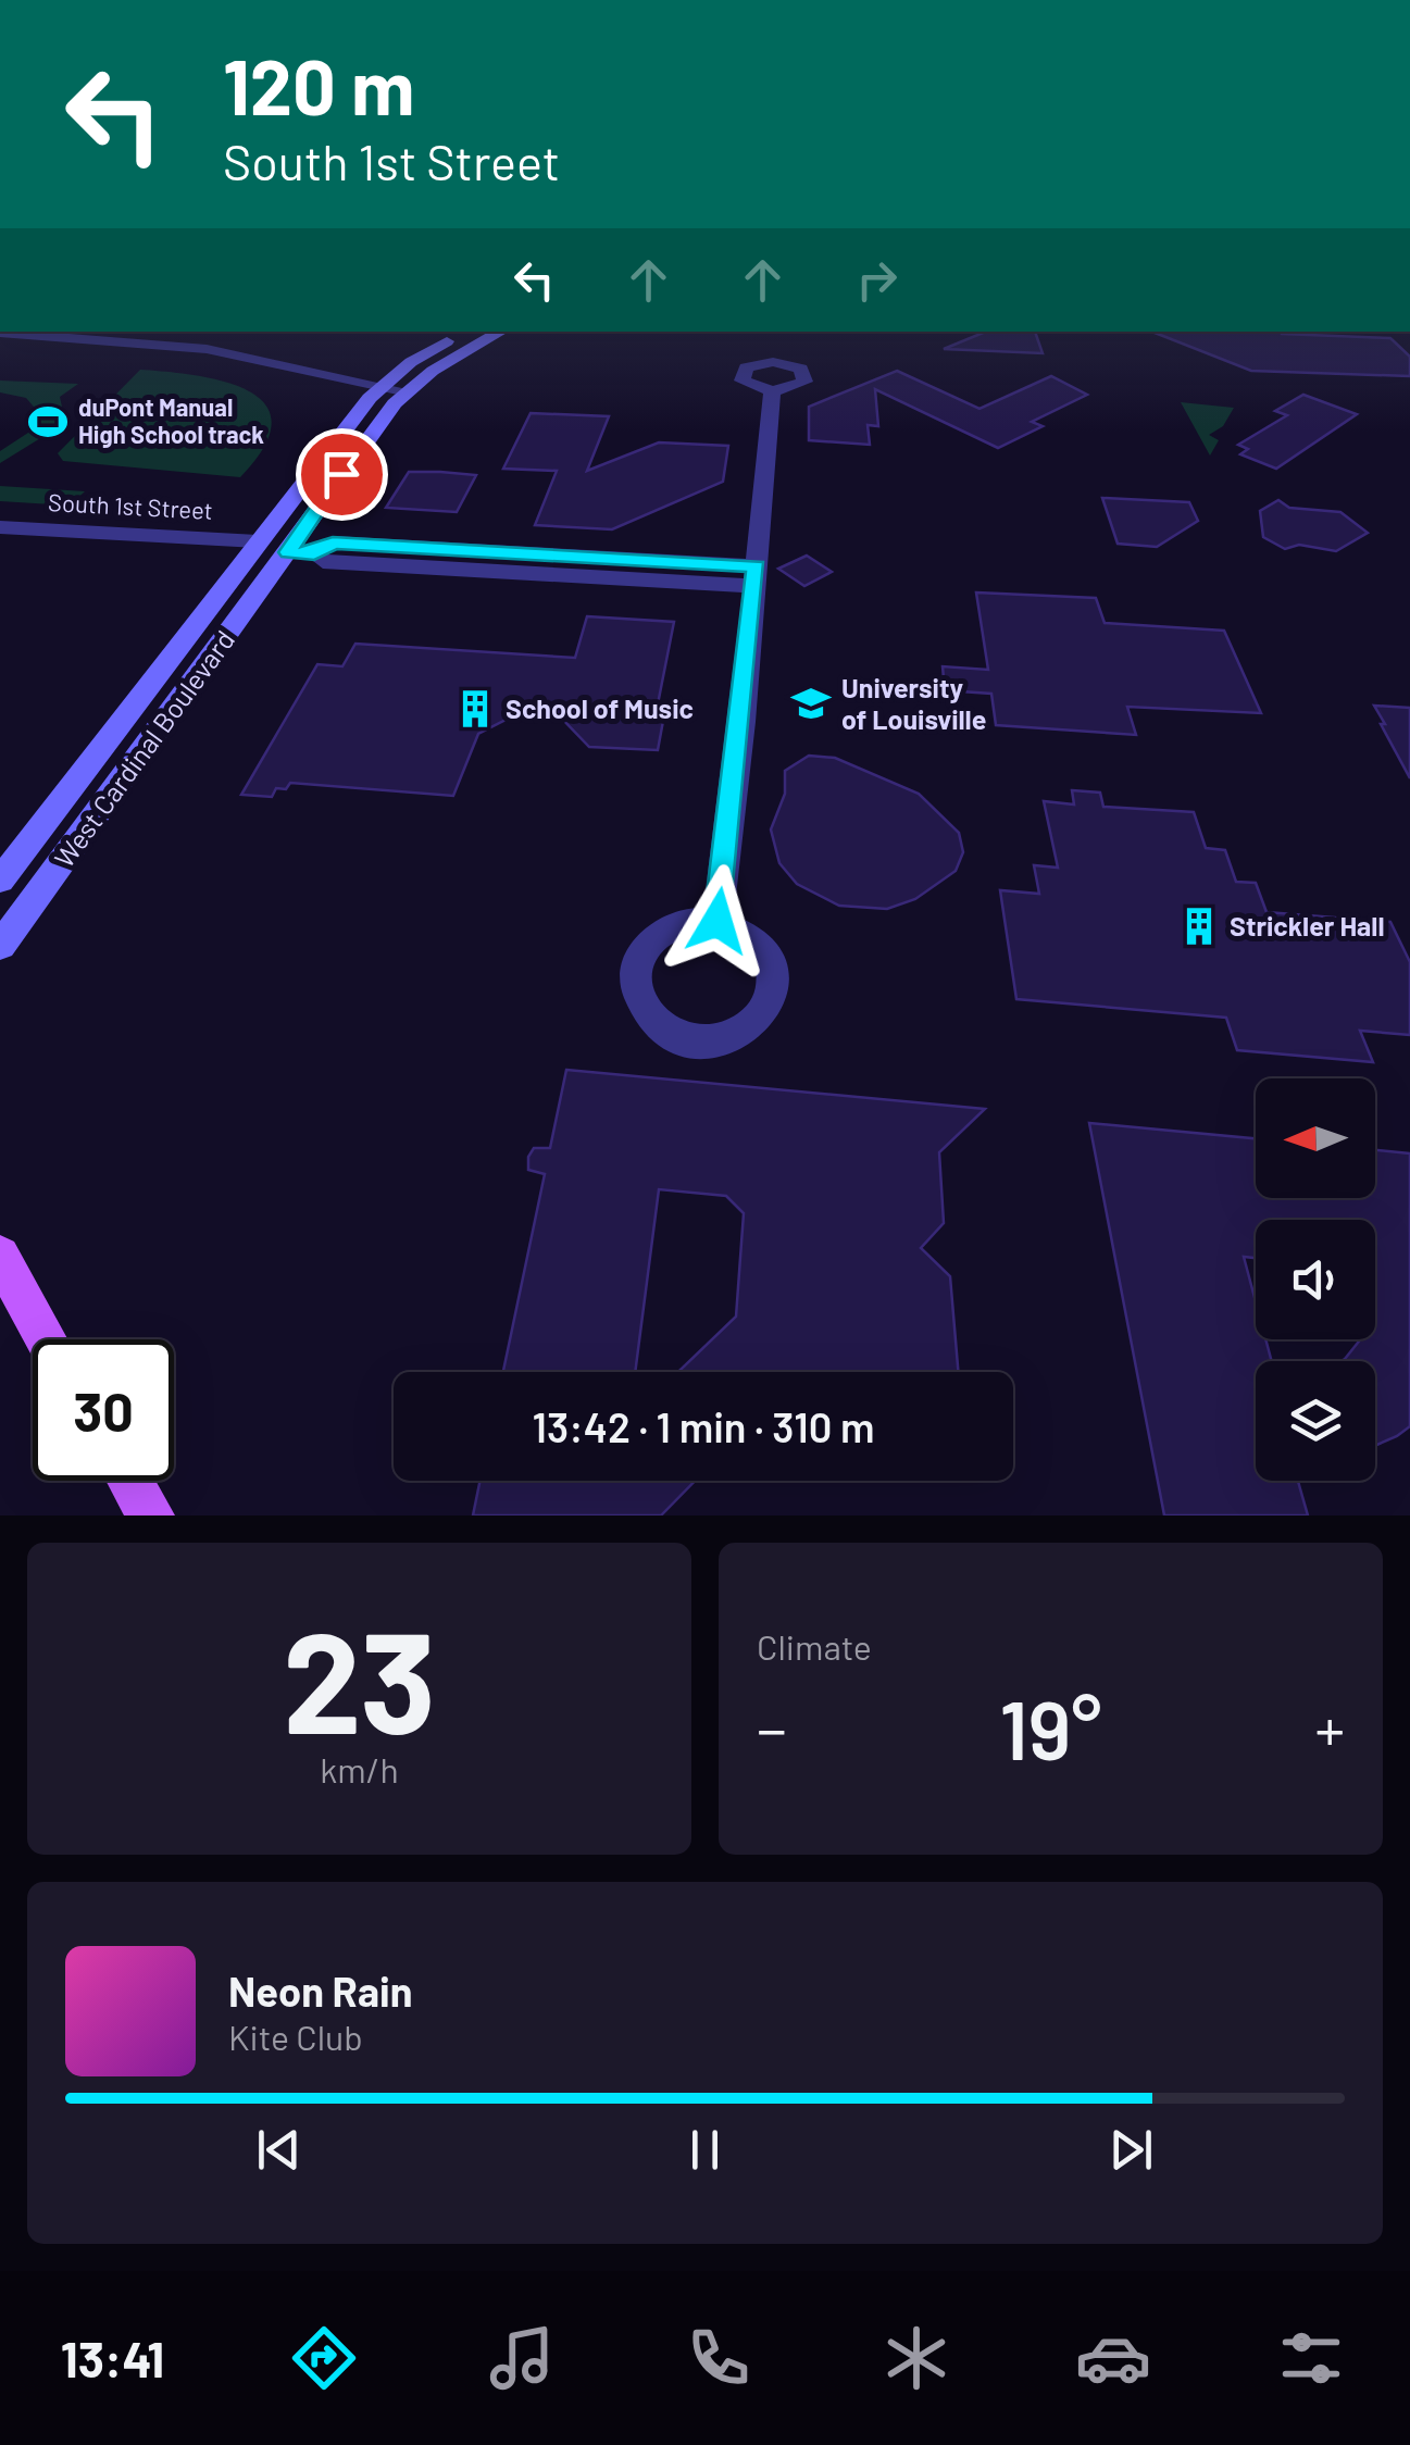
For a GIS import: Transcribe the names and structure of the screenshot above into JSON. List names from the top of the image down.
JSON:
{
  "streets": {
    "main road": ["West Cardinal Boulevard"],
    "street": ["South 1st Street"]
  },
  "crossings": [
    ["South 1st Street", "West Cardinal Boulevard"]
  ],
  "places": {
    "sports": ["duPont Manual High School track"],
    "school or university": ["University of Louisville"],
    "building": ["School of Music", "Strickler Hall"]
  },
  "north": "left",
  "page": {
    "turn": ["120 m", "South 1st Street"],
    "limit": "30",
    "trip": "13:42 · 1 min · 310 m",
    "tile": [
      ["23", "km/h"],
      "Climate"
    ],
    "heat": ["−", "19°", "+"],
    "song": ["Neon Rain", "Kite Club"],
    "tabs": "13:41"
  }
}
